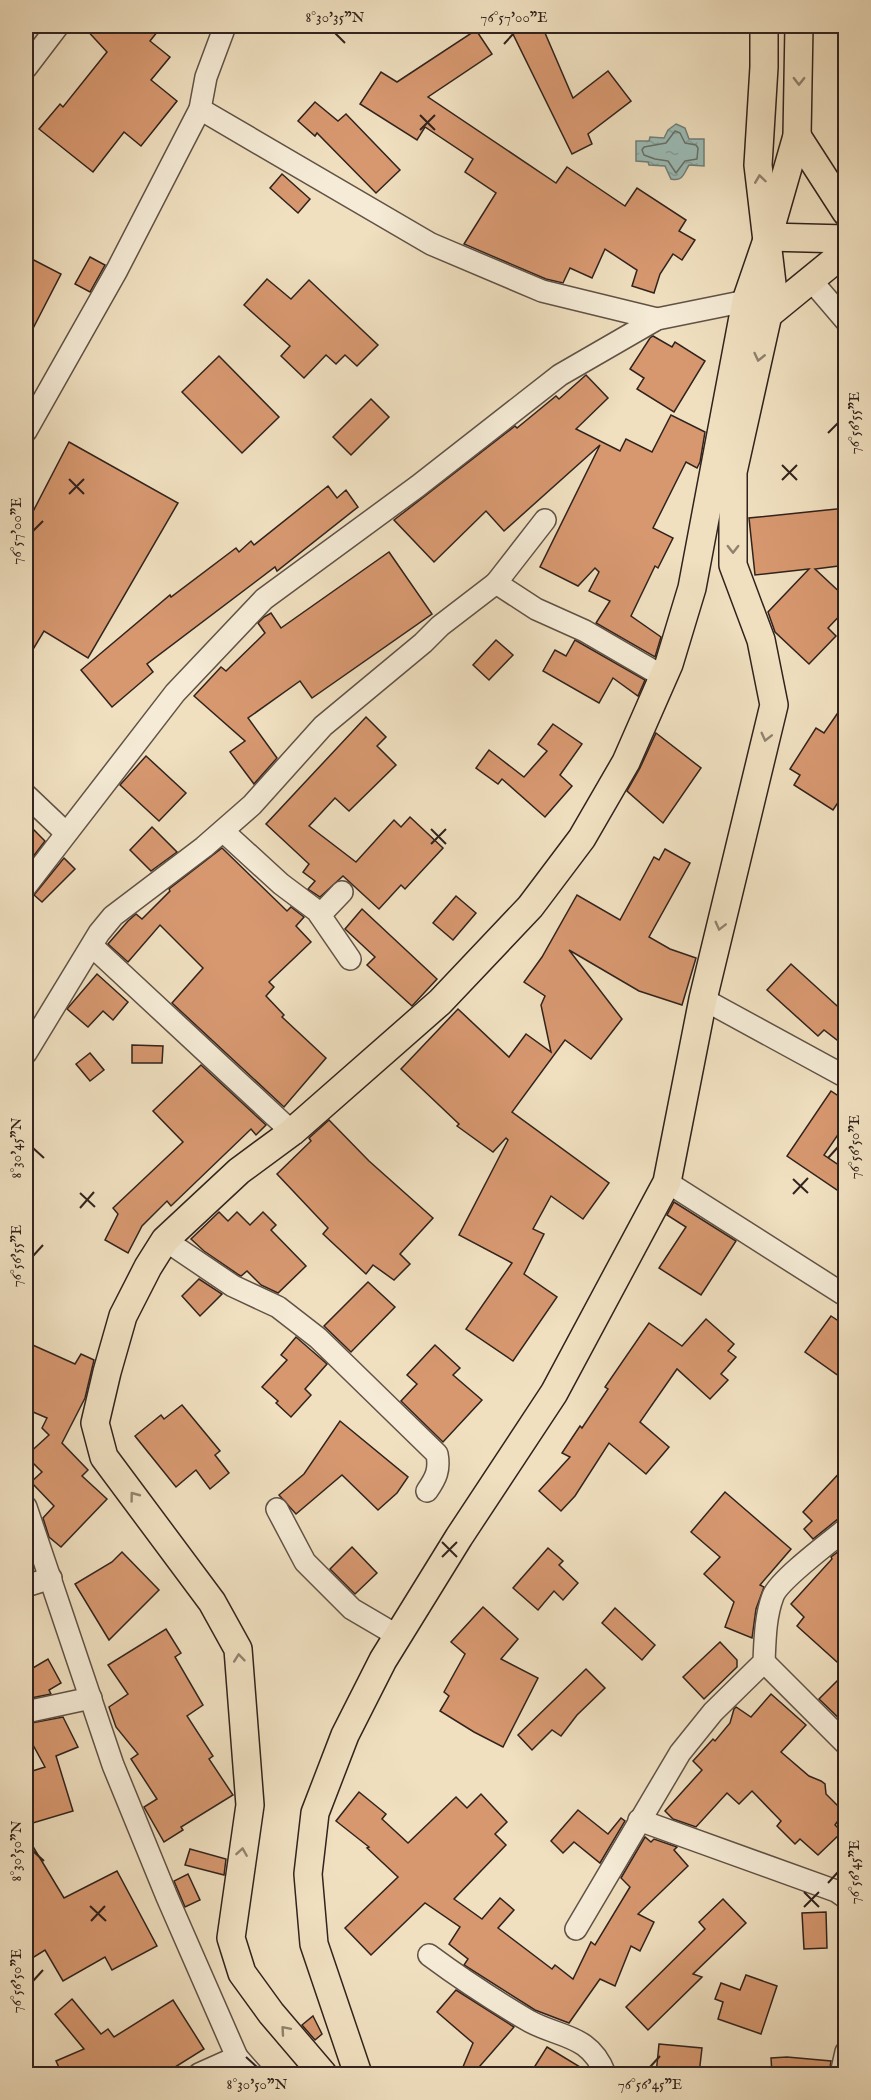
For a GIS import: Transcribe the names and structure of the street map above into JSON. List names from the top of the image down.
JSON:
{
  "coordinates": [
    "8°30'35\"N",
    "76°57'00\"E",
    "76°56'55\"E",
    "76°56'50\"E",
    "8°30'45\"N",
    "8°30'50\"N",
    "76°56'45\"E"
  ]
}
